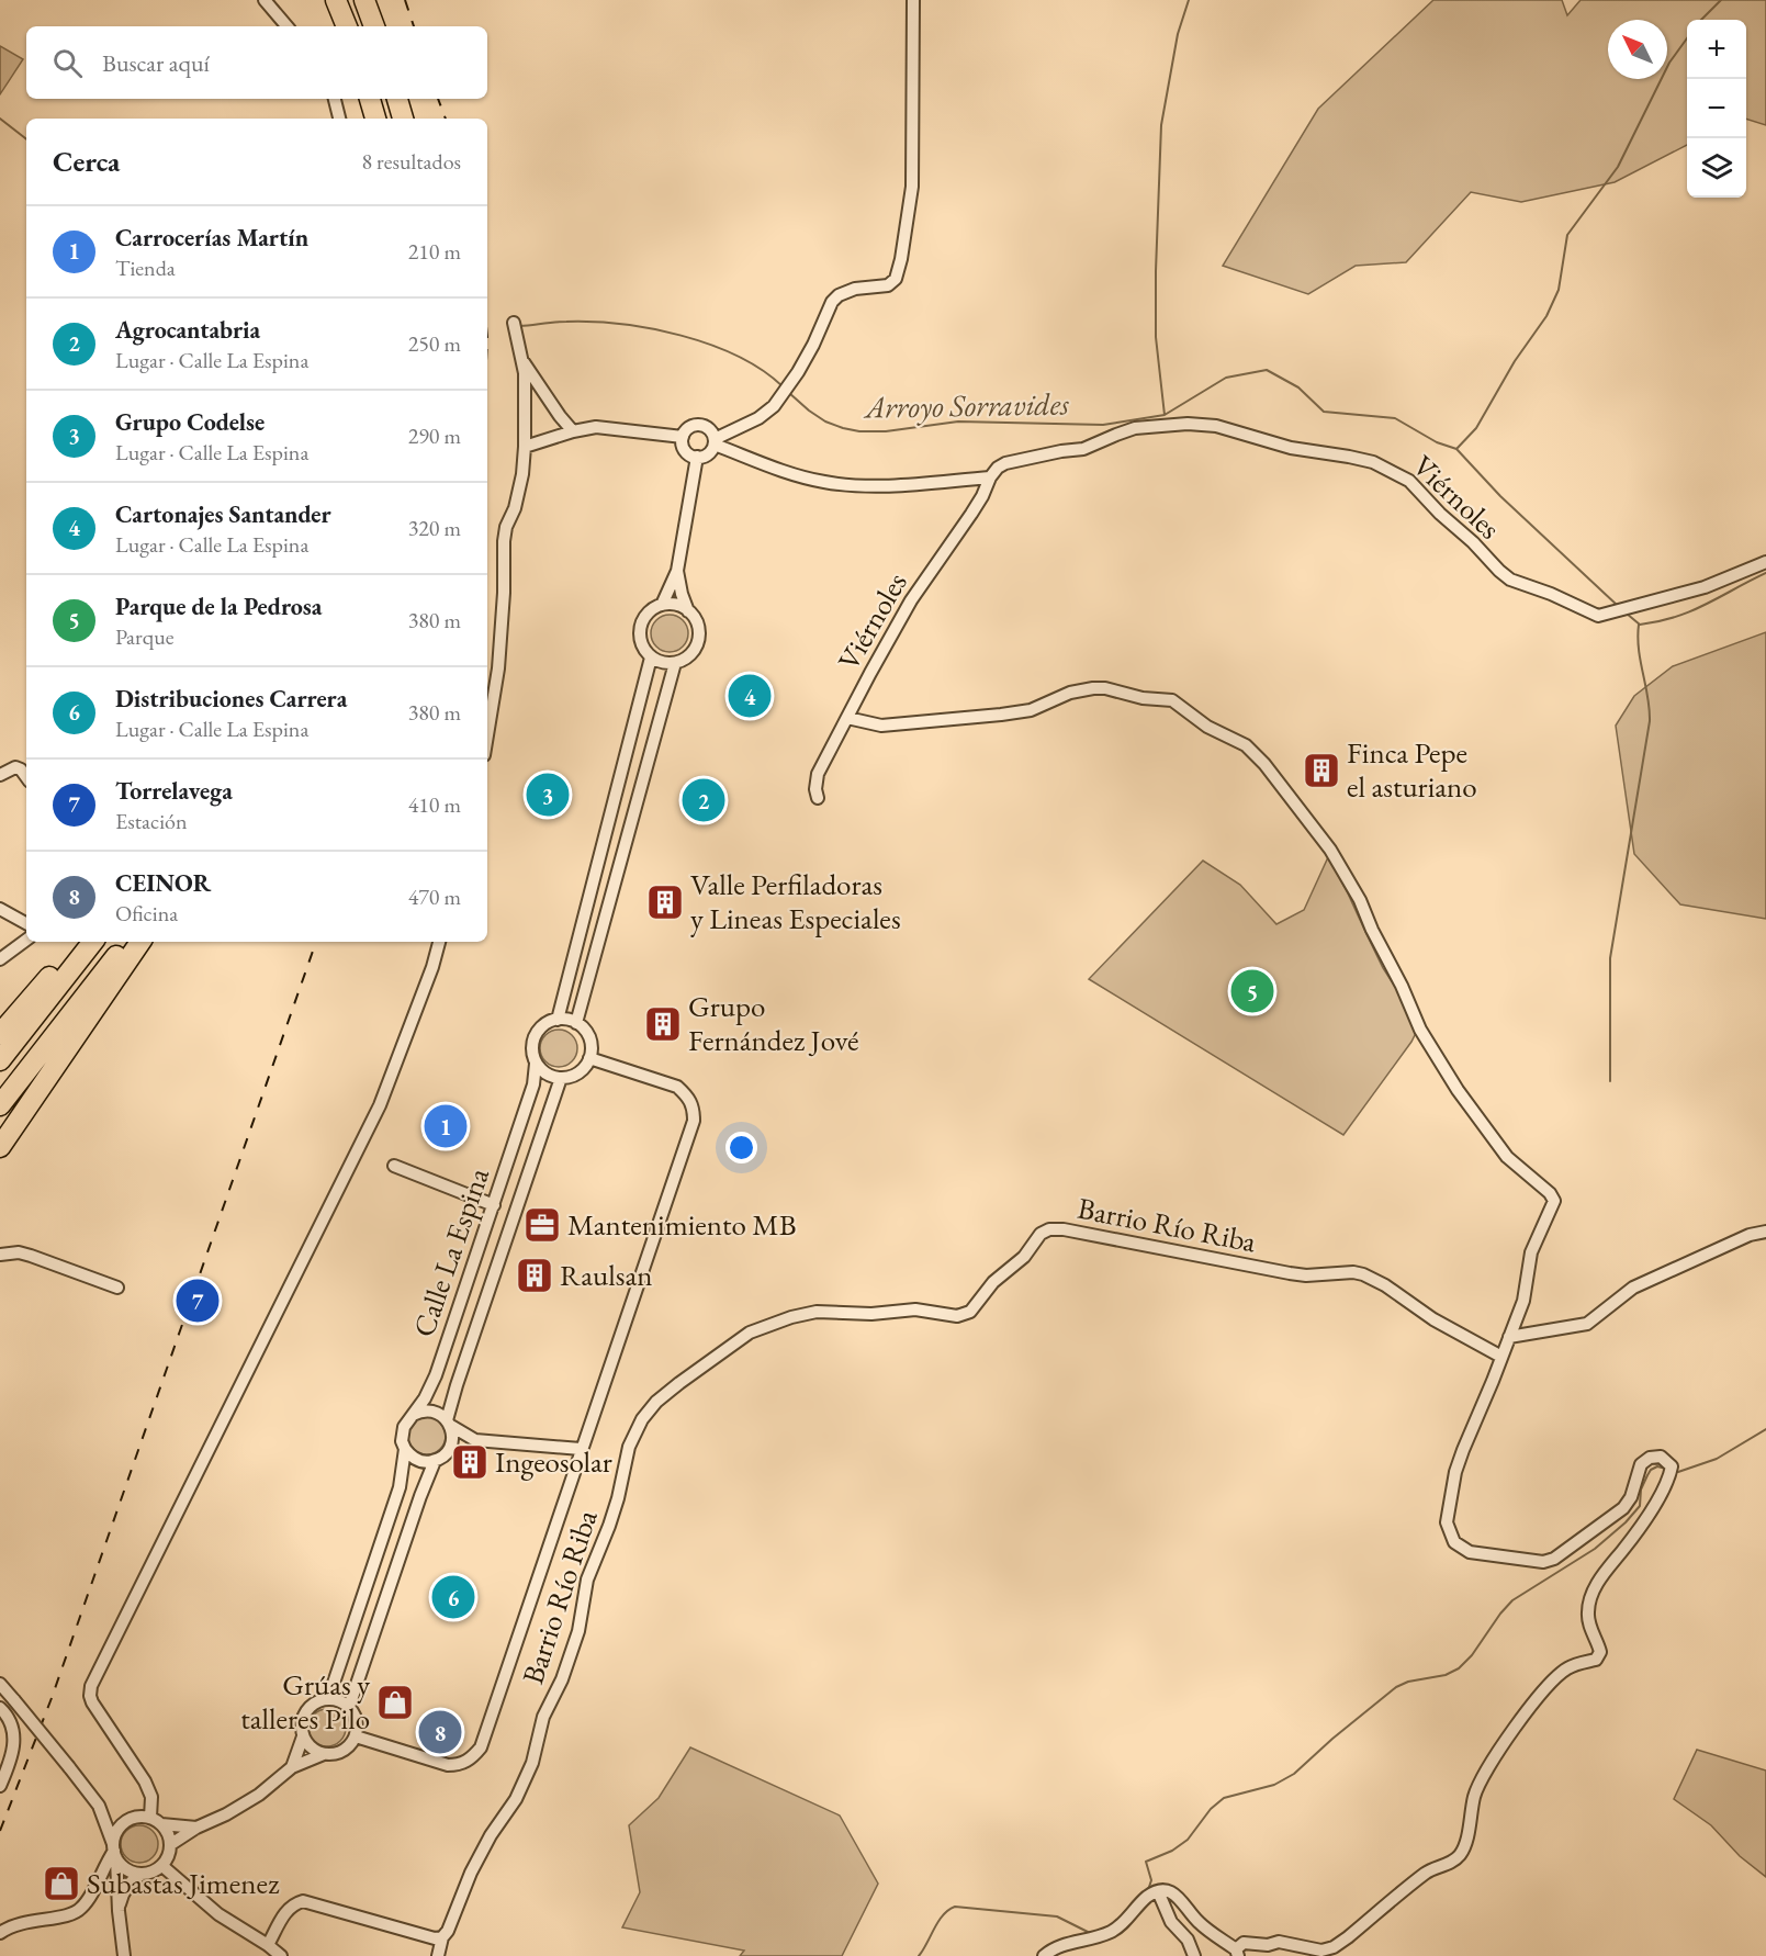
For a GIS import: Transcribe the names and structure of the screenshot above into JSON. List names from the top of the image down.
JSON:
{
  "streets": {
    "street": ["Viérnoles", "Barrio Río Riba", "Calle La Espina"]
  },
  "water": ["Arroyo Sorravides"],
  "places": {
    "building": [
      "Finca Pepe el asturiano",
      "Valle Perfiladoras y Lineas Especiales",
      "Grupo Fernández Jové",
      "Raulsan",
      "Ingeosolar"
    ],
    "office": ["Mantenimiento MB"],
    "shop": ["Grúas y talleres Pilo", "Subastas Jimenez"]
  },
  "north": "top left",
  "page": {
    "map_buttons": ["+", "−"],
    "search": "Buscar aquí",
    "heading": ["Cerca", "8 resultados"],
    "list": [
      {
        "mark": "1",
        "name": "Carrocerías Martín",
        "note": "Tienda",
        "value": "210 m"
      },
      {
        "mark": "2",
        "name": "Agrocantabria",
        "note": "Lugar · Calle La Espina",
        "value": "250 m"
      },
      {
        "mark": "3",
        "name": "Grupo Codelse",
        "note": "Lugar · Calle La Espina",
        "value": "290 m"
      },
      {
        "mark": "4",
        "name": "Cartonajes Santander",
        "note": "Lugar · Calle La Espina",
        "value": "320 m"
      },
      {
        "mark": "5",
        "name": "Parque de la Pedrosa",
        "note": "Parque",
        "value": "380 m"
      },
      {
        "mark": "6",
        "name": "Distribuciones Carrera",
        "note": "Lugar · Calle La Espina",
        "value": "380 m"
      },
      {
        "mark": "7",
        "name": "Torrelavega",
        "note": "Estación",
        "value": "410 m"
      },
      {
        "mark": "8",
        "name": "CEINOR",
        "note": "Oficina",
        "value": "470 m"
      }
    ],
    "pins": [
      "4",
      "3",
      "2",
      "5",
      "1",
      "7",
      "6",
      "8"
    ]
  }
}
